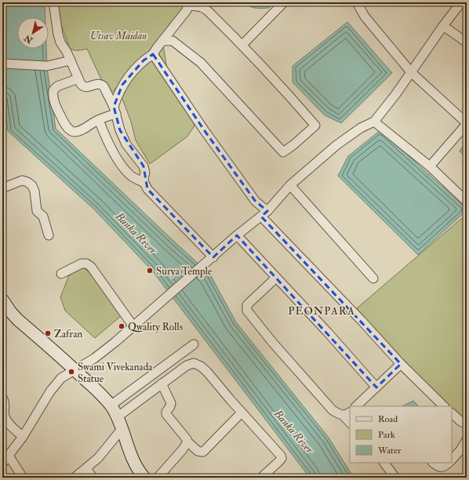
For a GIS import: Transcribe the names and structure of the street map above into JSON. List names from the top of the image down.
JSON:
{
  "districts": ["PEONPARA"],
  "water": ["Banka River"],
  "parks": ["Utsav Maidan"],
  "places": [
    "Surya Temple",
    "Qwality Rolls",
    "Zafran",
    "Swami Vivekanada Statue"
  ],
  "legend": ["Road", "Park", "Water"],
  "north": "bottom left"
}
